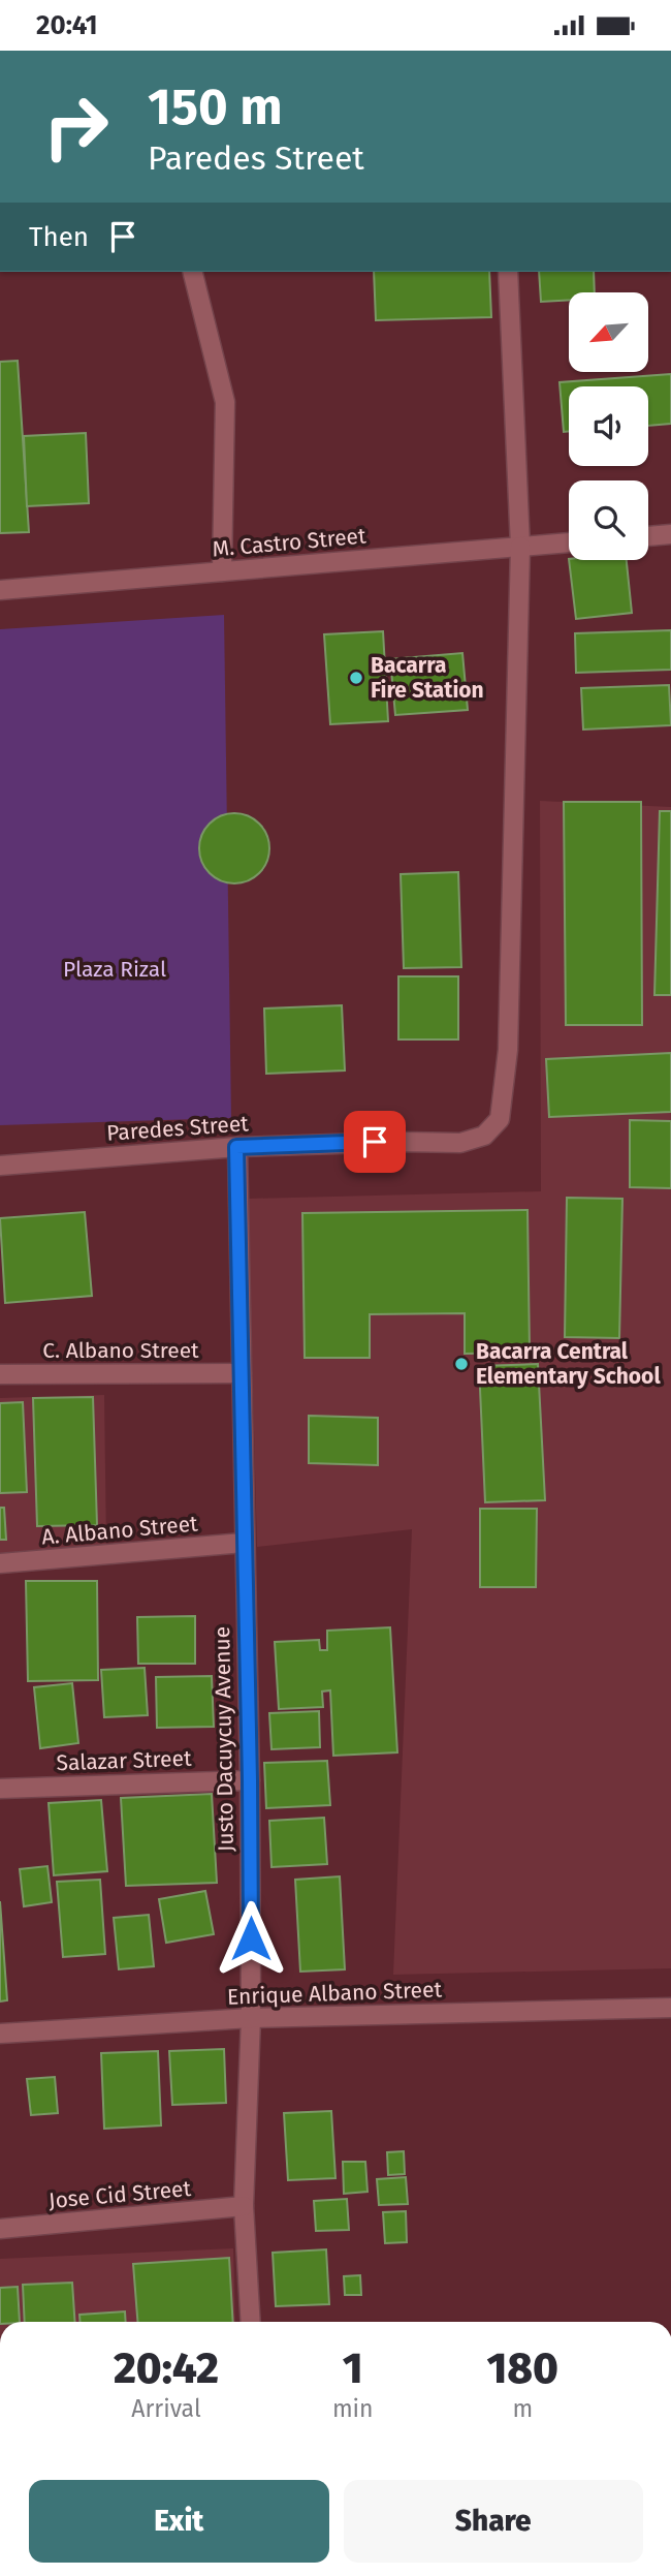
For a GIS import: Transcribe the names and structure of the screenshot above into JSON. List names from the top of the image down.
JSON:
{
  "streets": {
    "street": [
      "M. Castro Street",
      "Paredes Street",
      "C. Albano Street",
      "A. Albano Street",
      "Justo Dacuycuy Avenue",
      "Salazar Street",
      "Enrique Albano Street",
      "Jose Cid Street"
    ]
  },
  "crossings": [
    ["M. Castro Street", "Paredes Street"],
    ["Paredes Street", "Justo Dacuycuy Avenue"],
    ["C. Albano Street", "Justo Dacuycuy Avenue"],
    ["A. Albano Street", "Justo Dacuycuy Avenue"],
    ["Justo Dacuycuy Avenue", "Salazar Street"],
    ["Justo Dacuycuy Avenue", "Enrique Albano Street"],
    ["Justo Dacuycuy Avenue", "Jose Cid Street"]
  ],
  "parks": ["Plaza Rizal"],
  "places": ["Bacarra Fire Station", "Bacarra Central Elementary School"],
  "north": "bottom left",
  "page": {
    "status": "20:41",
    "turn": ["150 m", "Paredes Street"],
    "then": "Then",
    "eta": [
      "20:42",
      "Arrival",
      "1",
      "min",
      "180",
      "m"
    ],
    "buttons": ["Exit", "Share"]
  }
}
